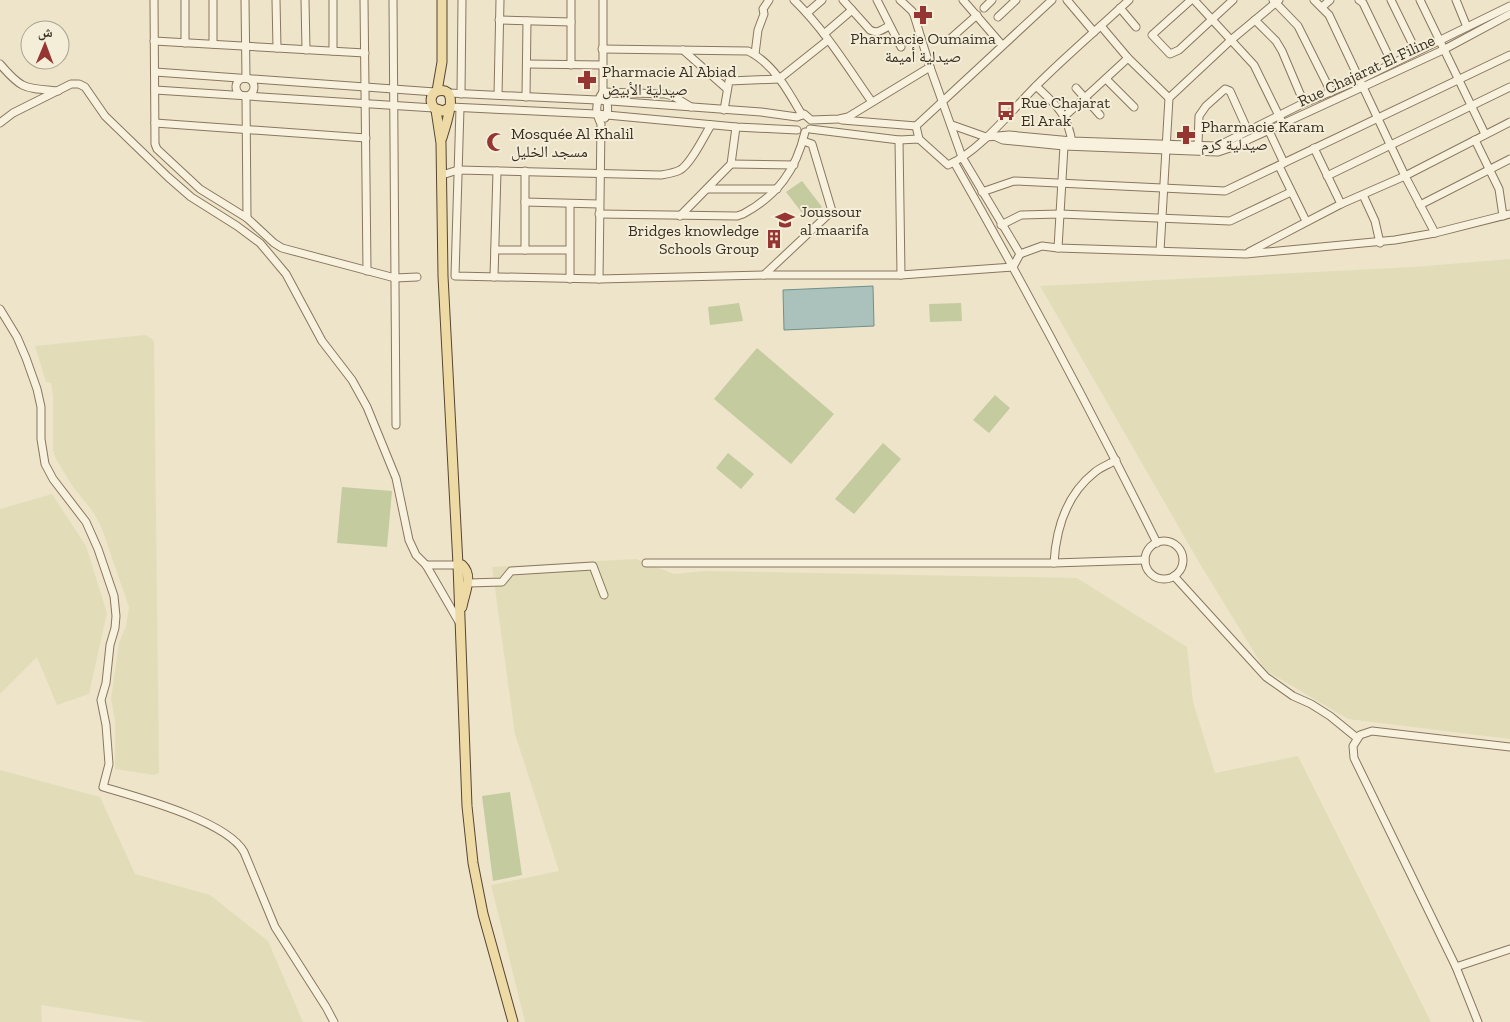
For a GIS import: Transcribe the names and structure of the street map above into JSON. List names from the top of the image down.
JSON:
{
  "streets": {
    "street": ["Rue Chajarat El Filine"]
  },
  "places": {
    "pharmacy": ["Pharmacie Oumaima صيدلية أميمة", "Pharmacie Al Abiad صيدلية الأبيض", "Pharmacie Karam صيدلية كرم"],
    "bus stop": ["Rue Chajarat El Arak"],
    "mosque": ["Mosquée Al Khalil مسجد الخليل"],
    "school or university": ["Joussour al maarifa"],
    "building": ["Bridges knowledge Schools Group"]
  },
  "north": "top"
}
